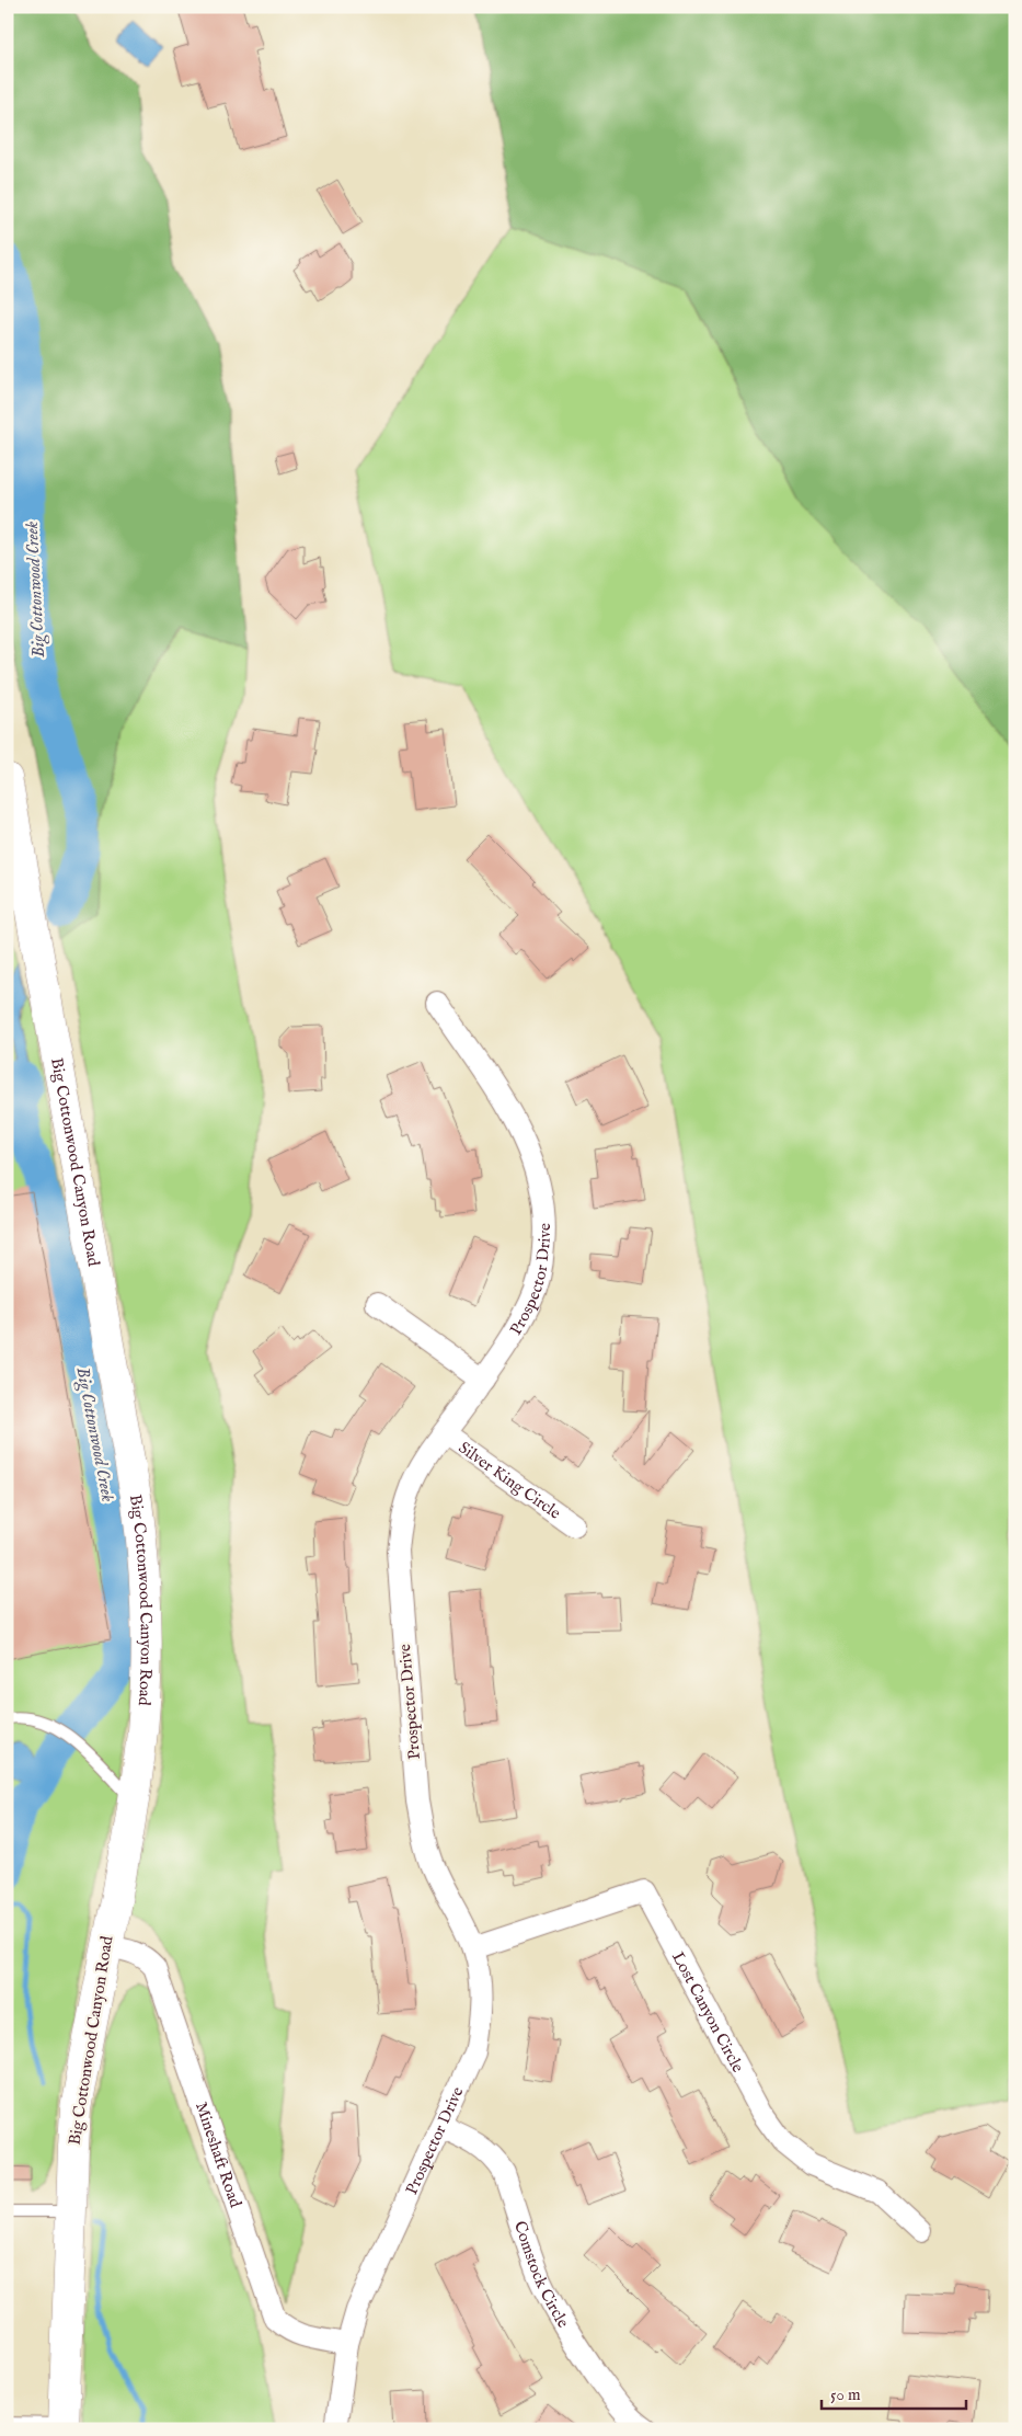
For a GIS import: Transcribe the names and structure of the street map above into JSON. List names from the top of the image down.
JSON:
{
  "streets": {
    "main road": ["Big Cottonwood Canyon Road"],
    "street": [
      "Prospector Drive",
      "Silver King Circle",
      "Lost Canyon Circle",
      "Mineshaft Road",
      "Comstock Circle"
    ]
  },
  "crossings": [
    ["Big Cottonwood Canyon Road", "Mineshaft Road"],
    ["Prospector Drive", "Silver King Circle"],
    ["Prospector Drive", "Lost Canyon Circle"],
    ["Prospector Drive", "Mineshaft Road"],
    ["Prospector Drive", "Comstock Circle"]
  ],
  "water": ["Big Cottonwood Creek"],
  "scale_bar": "50 m"
}
